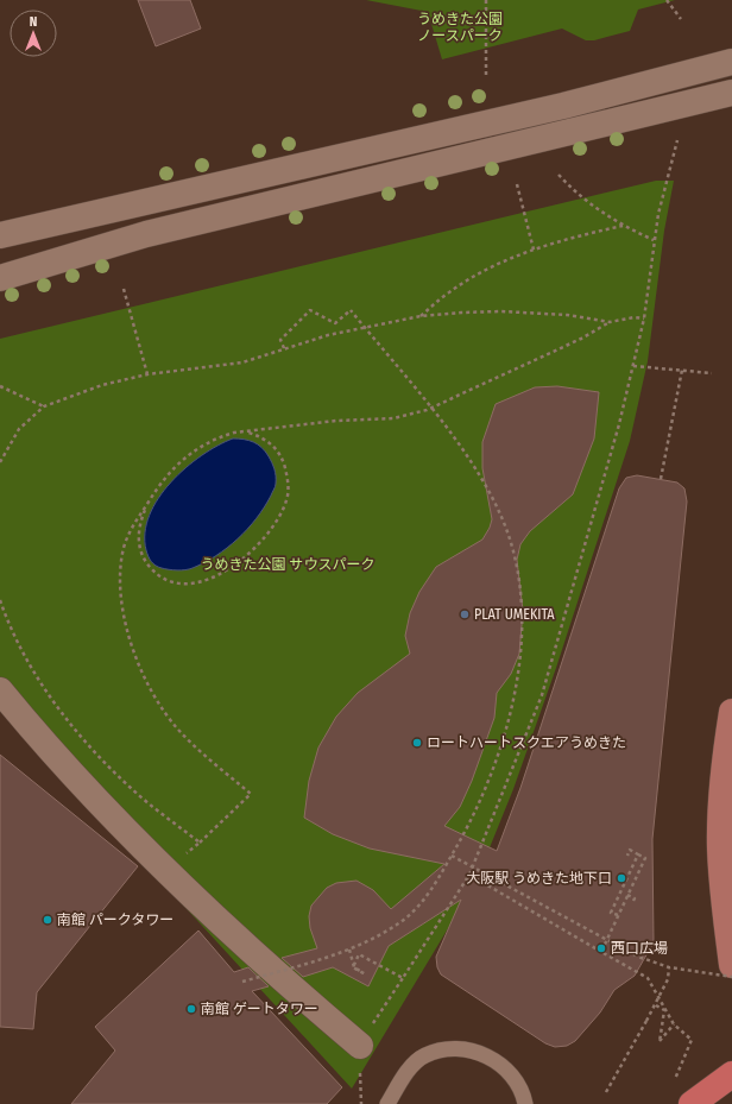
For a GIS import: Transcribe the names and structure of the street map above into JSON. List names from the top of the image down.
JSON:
{
  "parks": ["うめきた公園 ノースパーク", "うめきた公園 サウスパーク"],
  "places": [
    "PLAT UMEKITA",
    "ロートハートスクエアうめきた",
    "大阪駅 うめきた地下口",
    "南館 パークタワー",
    "西口広場",
    "南館 ゲートタワー"
  ],
  "north": "top"
}
